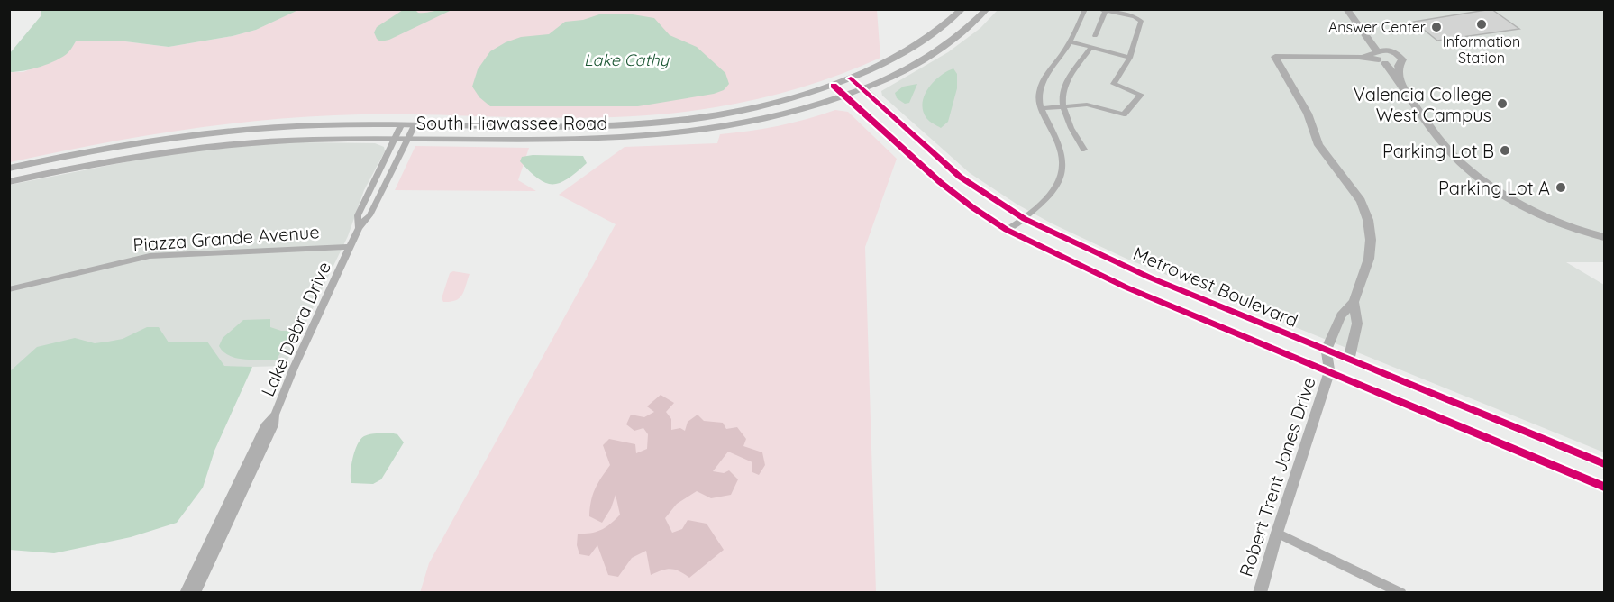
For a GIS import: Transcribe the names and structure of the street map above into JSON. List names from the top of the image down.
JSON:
{
  "streets": {
    "street": [
      "South Hiawassee Road",
      "Piazza Grande Avenue",
      "Metrowest Boulevard",
      "Lake Debra Drive",
      "Robert Trent Jones Drive"
    ]
  },
  "crossings": [
    ["South Hiawassee Road", "Metrowest Boulevard"],
    ["South Hiawassee Road", "Lake Debra Drive"],
    ["Piazza Grande Avenue", "Lake Debra Drive"],
    ["Metrowest Boulevard", "Robert Trent Jones Drive"]
  ],
  "water": ["Lake Cathy"],
  "places": [
    "Information Station",
    "Answer Center",
    "Valencia College West Campus",
    "Parking Lot B",
    "Parking Lot A"
  ]
}
